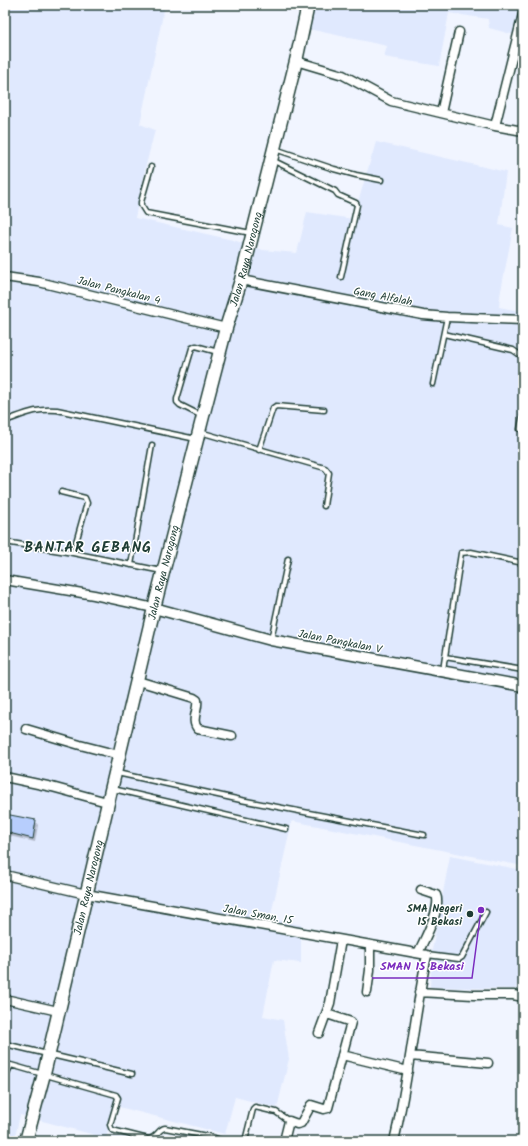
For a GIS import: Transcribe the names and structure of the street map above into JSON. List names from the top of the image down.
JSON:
{
  "streets": {
    "main road": ["Jalan Raya Narogong"],
    "street": [
      "Jalan Pangkalan 4",
      "Gang Alfalah",
      "Jalan Pangkalan V",
      "Jalan Sman. 15"
    ]
  },
  "crossings": [
    ["Jalan Raya Narogong", "Jalan Pangkalan 4"],
    ["Jalan Raya Narogong", "Gang Alfalah"],
    ["Jalan Raya Narogong", "Jalan Pangkalan V"],
    ["Jalan Raya Narogong", "Jalan Sman. 15"]
  ],
  "districts": ["BANTAR GEBANG"],
  "places": ["SMAN 15 Bekasi", "SMA Negeri 15 Bekasi"]
}
